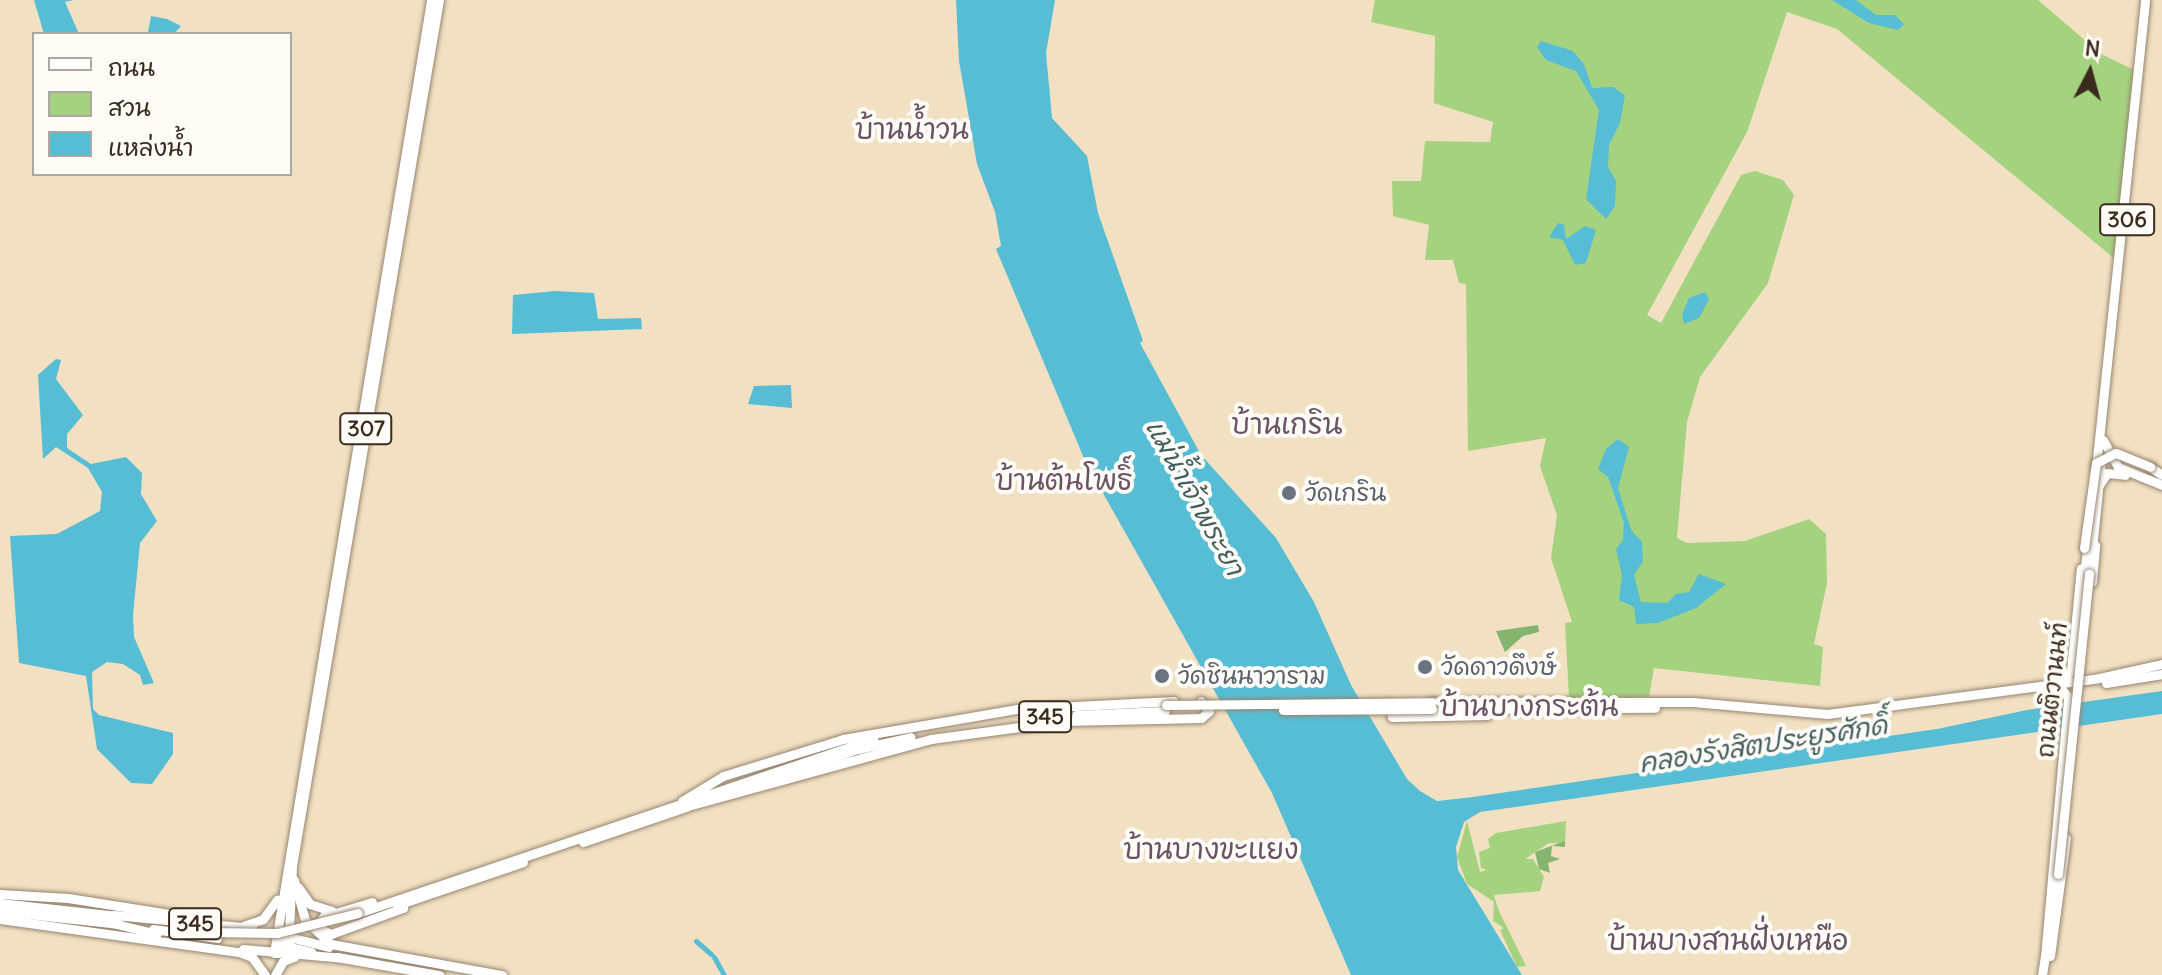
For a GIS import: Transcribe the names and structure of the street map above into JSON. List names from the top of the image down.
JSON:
{
  "streets": {
    "main road": [
      "306",
      "307",
      "ถนนติวานนท์",
      "345"
    ]
  },
  "crossings": [
    ["307", "345"],
    ["ถนนติวานนท์", "345"]
  ],
  "districts": [
    "บ้านน้ำวน",
    "บ้านเกริน",
    "บ้านต้นโพธิ์",
    "บ้านบางกระต้น",
    "บ้านบางขะแยง",
    "บ้านบางสานฝั่งเหนือ"
  ],
  "water": ["แม่น้ำเจ้าพระยา", "คลองรังสิตประยูรศักดิ์"],
  "places": ["วัดเกริน", "วัดดาวดึงษ์", "วัดชินนาวาราม"],
  "legend": ["ถนน", "สวน", "แหล่งน้ำ"],
  "north": "top"
}
